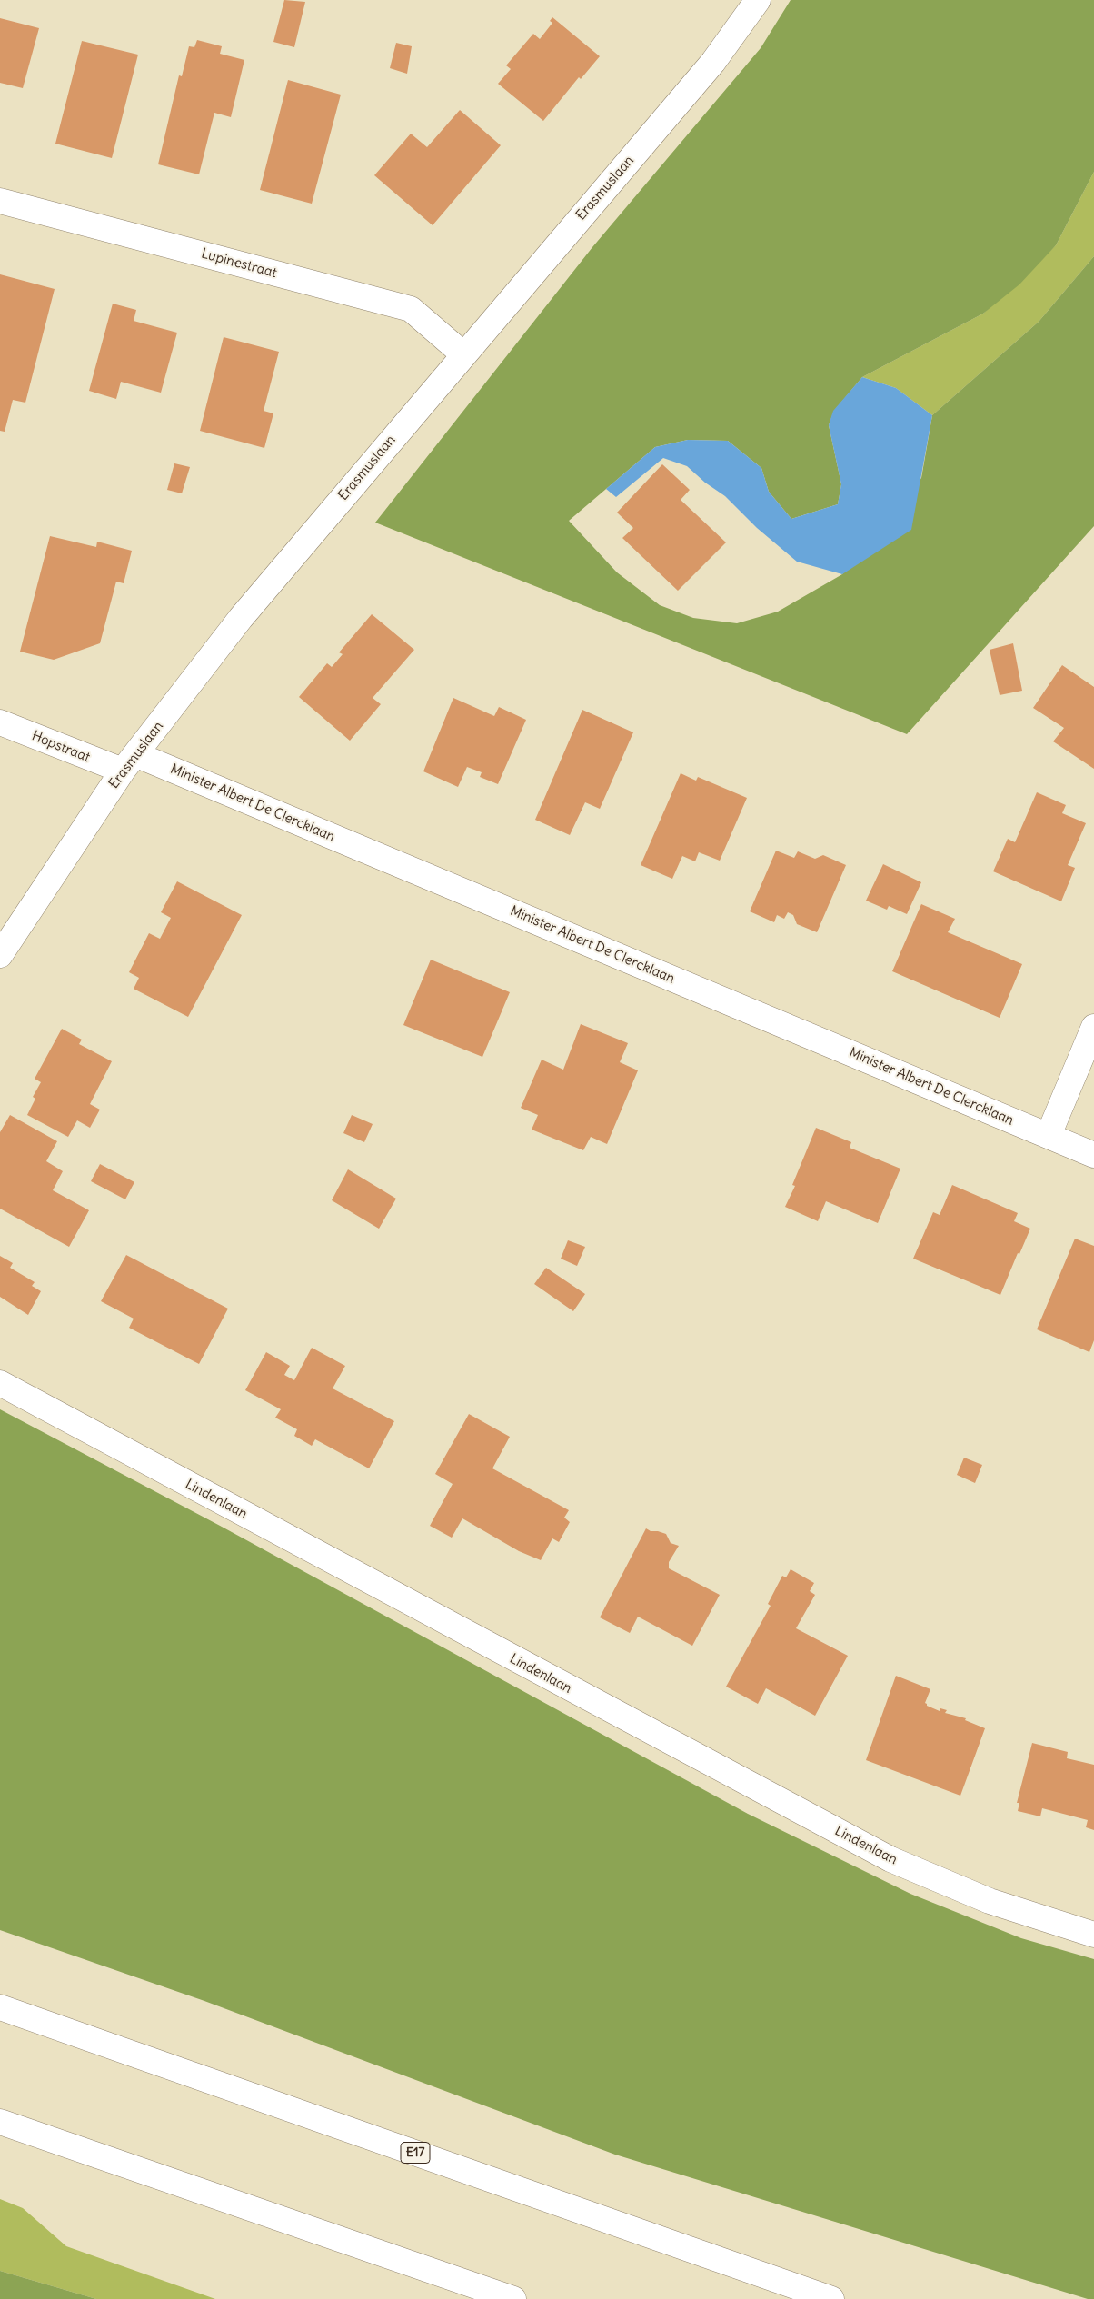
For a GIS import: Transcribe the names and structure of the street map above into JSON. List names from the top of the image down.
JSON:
{
  "streets": {
    "main road": [
      "Erasmuslaan",
      "Lupinestraat",
      "Hopstraat",
      "Minister Albert De Clercklaan",
      "Lindenlaan",
      "E17"
    ]
  },
  "crossings": [
    ["Erasmuslaan", "Lupinestraat"],
    ["Erasmuslaan", "Hopstraat"],
    ["Erasmuslaan", "Minister Albert De Clercklaan"],
    ["Hopstraat", "Minister Albert De Clercklaan"]
  ]
}
